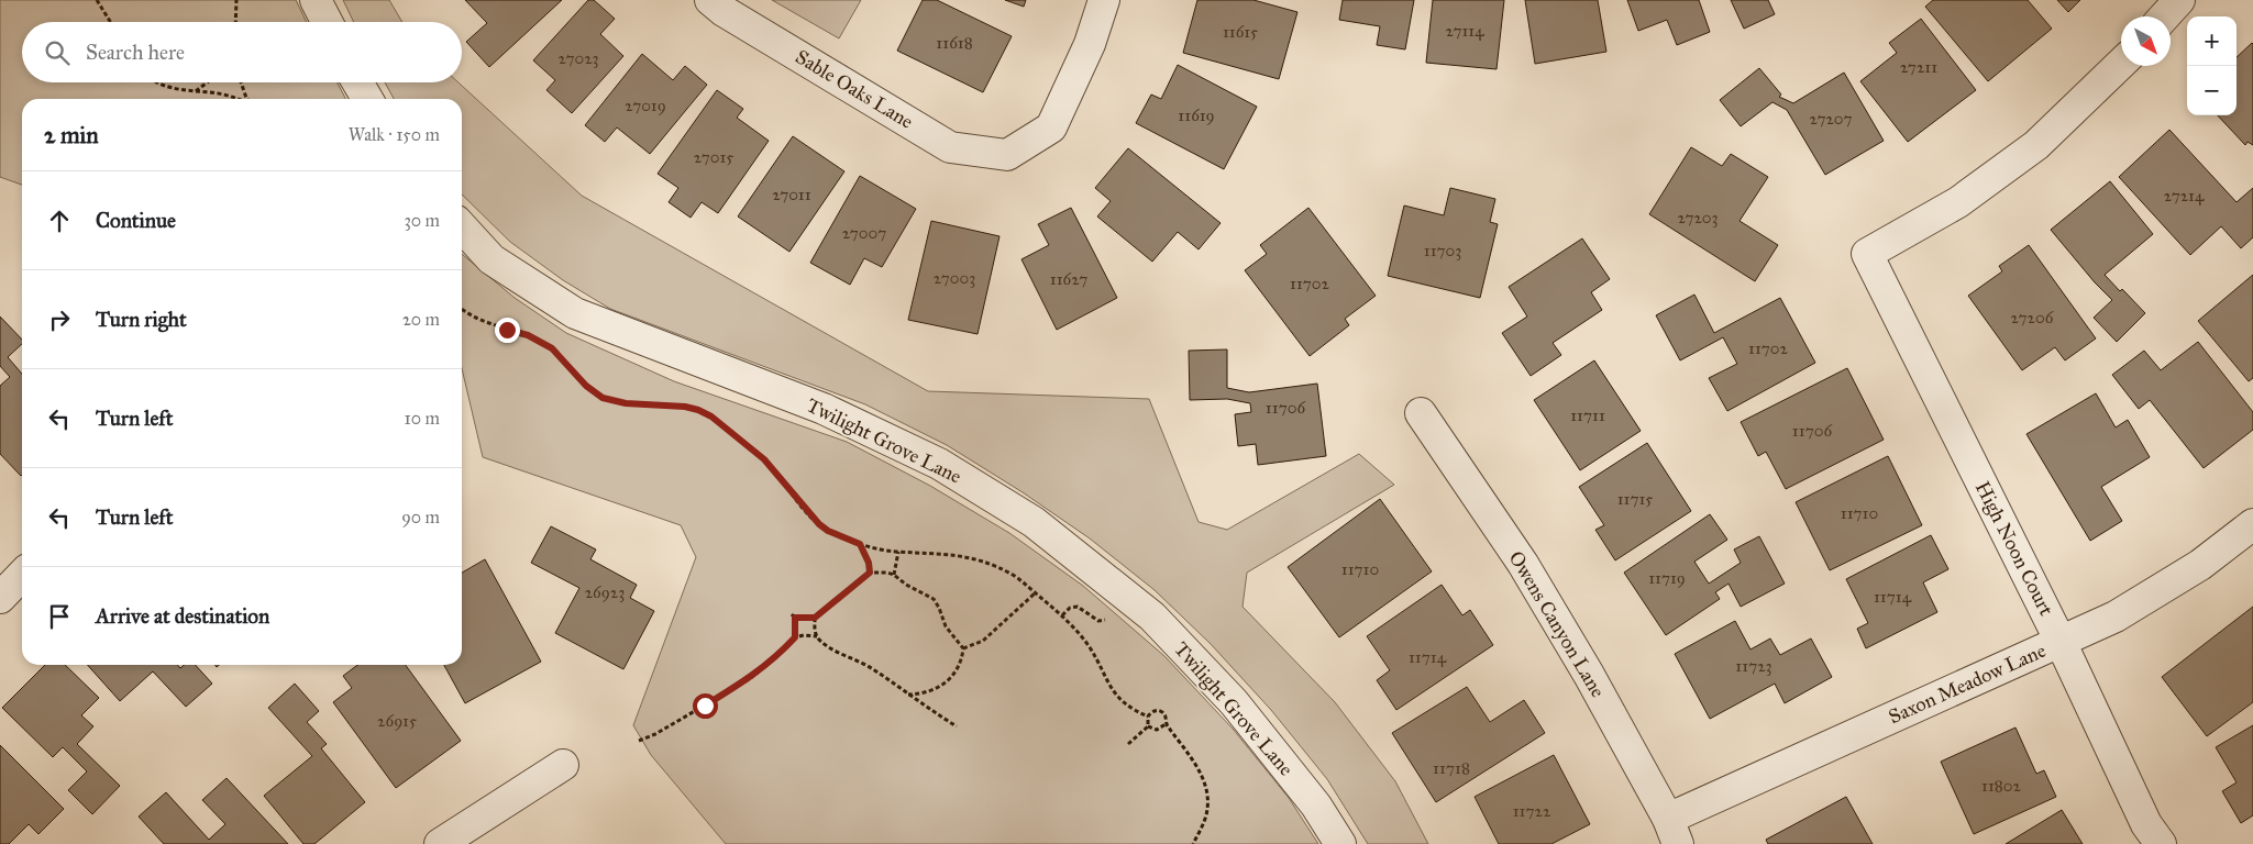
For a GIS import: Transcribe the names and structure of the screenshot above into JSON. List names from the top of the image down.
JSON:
{
  "streets": {
    "street": [
      "Sable Oaks Lane",
      "Twilight Grove Lane",
      "High Noon Court",
      "Owens Canyon Lane",
      "Saxon Meadow Lane"
    ]
  },
  "crossings": [
    ["High Noon Court", "Saxon Meadow Lane"],
    ["Owens Canyon Lane", "Saxon Meadow Lane"]
  ],
  "house_numbers": [
    "27114",
    "11615",
    "11618",
    "27023",
    "27211",
    "27019",
    "11619",
    "27207",
    "27015",
    "27011",
    "27214",
    "27203",
    "27007",
    "11703",
    "27003",
    "11627",
    "11702",
    "27206",
    "11702",
    "11706",
    "11711",
    "11706",
    "11715",
    "11710",
    "11710",
    "11719",
    "26923",
    "11714",
    "11714",
    "11723",
    "26915",
    "11718",
    "11802",
    "11722"
  ],
  "north": "bottom right",
  "page": {
    "map_buttons": ["+", "−"],
    "search": "Search here",
    "heading": ["2 min", "Walk · 150 m"],
    "list": [
      ["Continue", "30 m"],
      ["Turn right", "20 m"],
      ["Turn left", "10 m"],
      ["Turn left", "90 m"],
      "Arrive at destination"
    ]
  }
}
